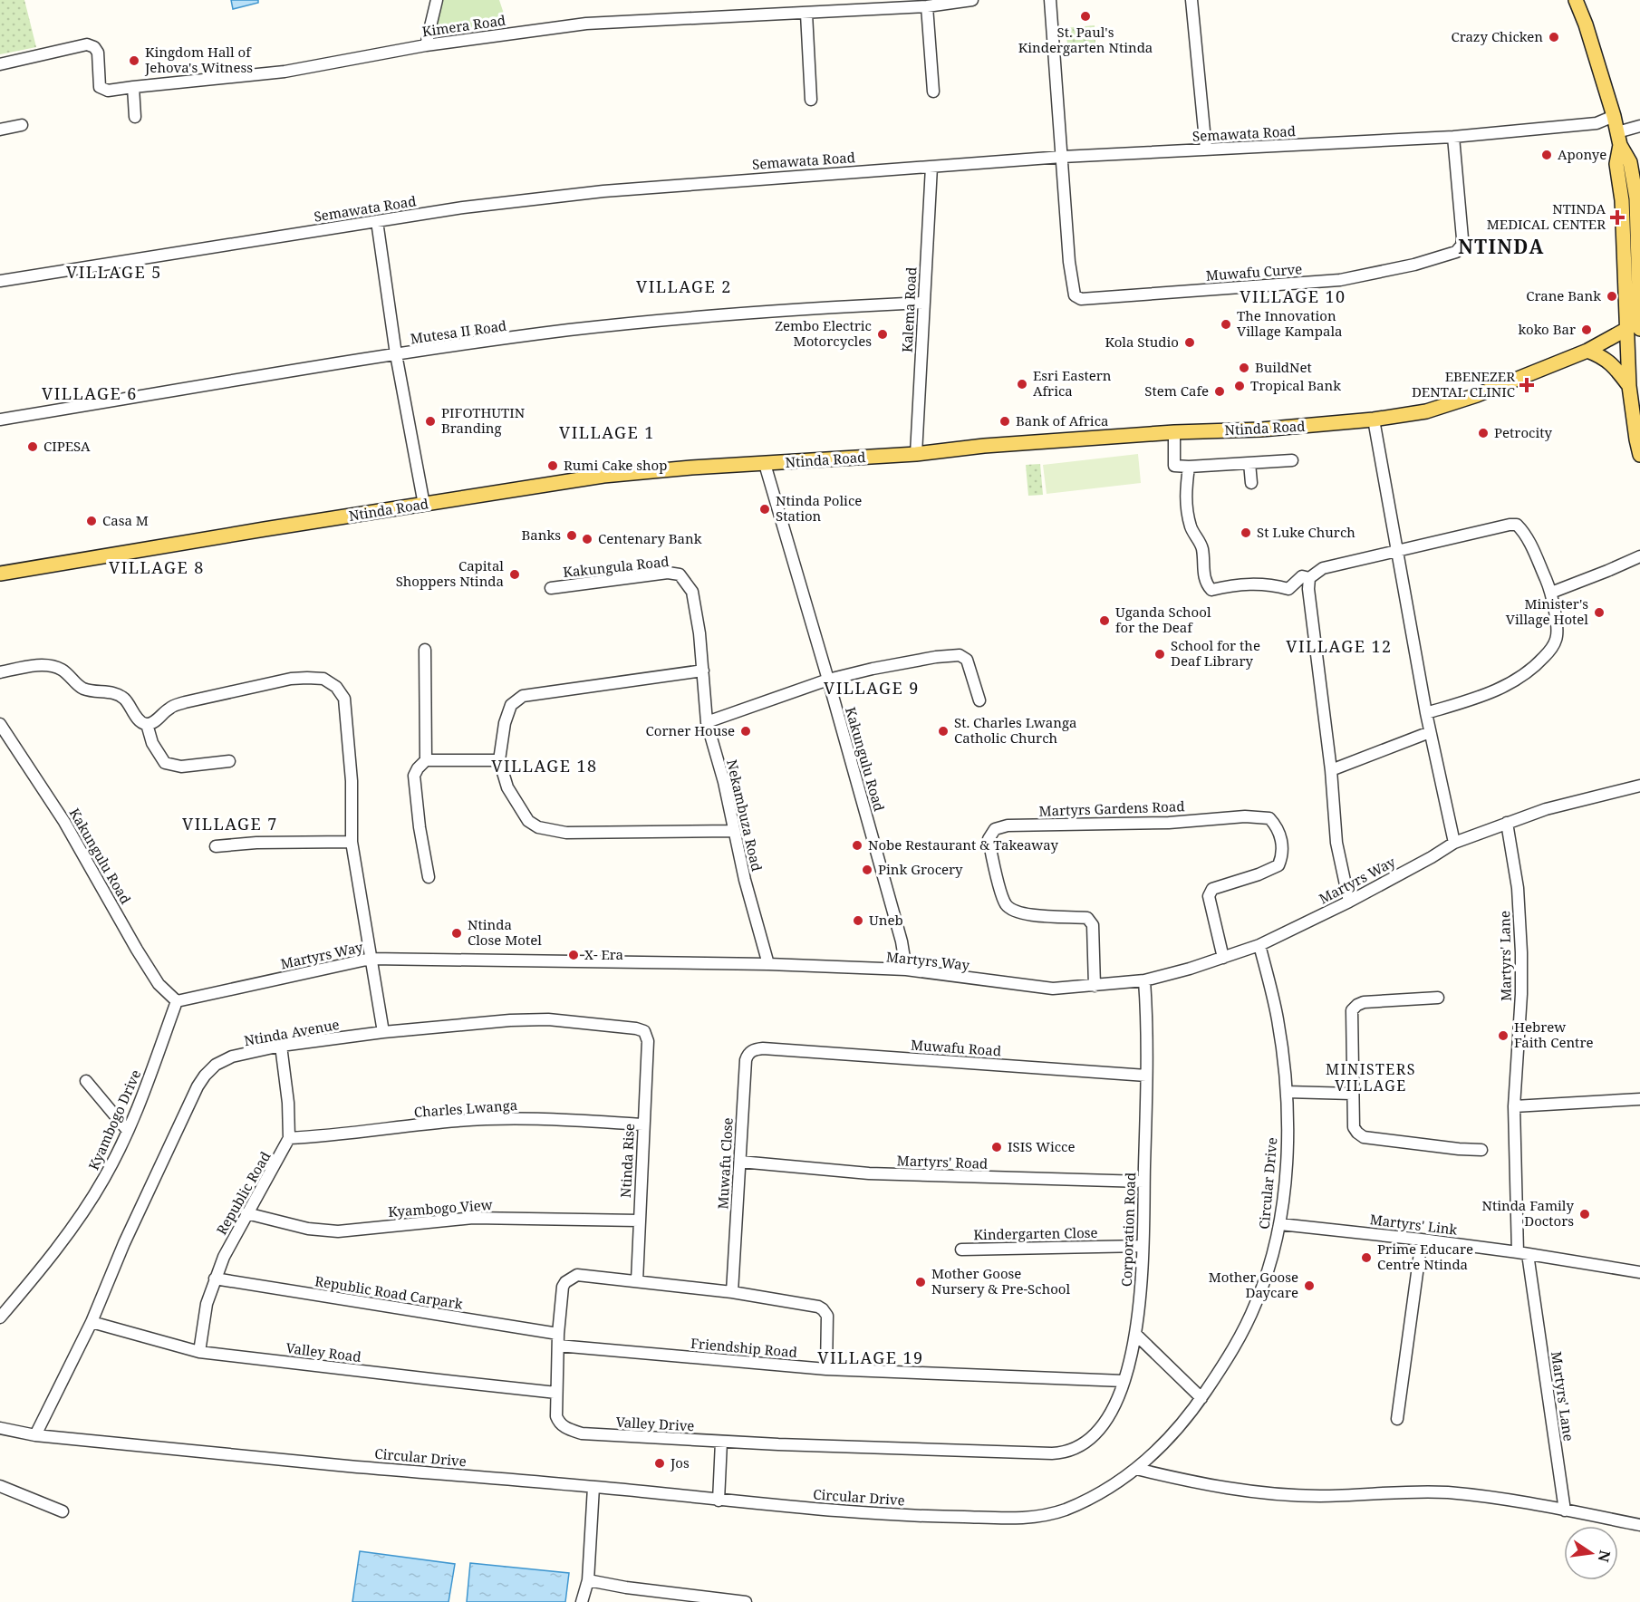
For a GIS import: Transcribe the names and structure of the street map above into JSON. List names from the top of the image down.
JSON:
{
  "streets": {
    "main road": ["Ntinda Road"],
    "street": [
      "Kimera Road",
      "Semawata Road",
      "Muwafu Curve",
      "Kalema Road",
      "Mutesa II Road",
      "Kakungula Road",
      "Kakungulu Road",
      "Martyrs Gardens Road",
      "Nekambuza Road",
      "Martyrs Way",
      "Martyrs' Lane",
      "Ntinda Avenue",
      "Muwafu Road",
      "Charles Lwanga",
      "Kyambogo Drive",
      "Ntinda Rise",
      "Martyrs' Road",
      "Muwafu Close",
      "Circular Drive",
      "Republic Road",
      "Kyambogo View",
      "Martyrs' Link",
      "Corporation Road",
      "Kindergarten Close",
      "Republic Road Carpark",
      "Friendship Road",
      "Valley Road",
      "Valley Drive"
    ]
  },
  "crossings": [
    ["Semawata Road", "Muwafu Curve"],
    ["Semawata Road", "Kalema Road"],
    ["Kalema Road", "Mutesa II Road"],
    ["Kalema Road", "Ntinda Road"],
    ["Ntinda Road", "Kakungulu Road"],
    ["Kakungula Road", "Nekambuza Road"],
    ["Kakungulu Road", "Martyrs Way"],
    ["Kakungulu Road", "Kyambogo Drive"],
    ["Martyrs Gardens Road", "Martyrs Way"],
    ["Nekambuza Road", "Martyrs Way"],
    ["Martyrs Way", "Martyrs' Lane"],
    ["Martyrs Way", "Kyambogo Drive"],
    ["Martyrs Way", "Circular Drive"],
    ["Martyrs Way", "Corporation Road"],
    ["Martyrs' Lane", "Martyrs' Link"],
    ["Ntinda Avenue", "Ntinda Rise"],
    ["Ntinda Avenue", "Circular Drive"],
    ["Ntinda Avenue", "Valley Road"],
    ["Muwafu Road", "Muwafu Close"],
    ["Muwafu Road", "Corporation Road"],
    ["Charles Lwanga", "Ntinda Rise"],
    ["Charles Lwanga", "Republic Road"],
    ["Ntinda Rise", "Kyambogo View"],
    ["Ntinda Rise", "Valley Drive"],
    ["Martyrs' Road", "Muwafu Close"],
    ["Martyrs' Road", "Corporation Road"],
    ["Muwafu Close", "Valley Drive"],
    ["Circular Drive", "Martyrs' Link"],
    ["Republic Road", "Kyambogo View"],
    ["Republic Road", "Republic Road Carpark"],
    ["Republic Road", "Valley Road"],
    ["Corporation Road", "Kindergarten Close"],
    ["Corporation Road", "Friendship Road"],
    ["Corporation Road", "Valley Drive"],
    ["Republic Road Carpark", "Friendship Road"],
    ["Republic Road Carpark", "Valley Drive"],
    ["Friendship Road", "Valley Drive"],
    ["Valley Road", "Valley Drive"]
  ],
  "districts": [
    "NTINDA",
    "VILLAGE 5",
    "VILLAGE 2",
    "VILLAGE 10",
    "VILLAGE 6",
    "VILLAGE 1",
    "VILLAGE 8",
    "VILLAGE 12",
    "VILLAGE 9",
    "VILLAGE 18",
    "VILLAGE 7",
    "MINISTERS VILLAGE",
    "VILLAGE 19"
  ],
  "places": {
    "other": [
      "St. Paul's Kindergarten Ntinda",
      "Crazy Chicken",
      "Kingdom Hall of Jehova's Witness",
      "Aponye",
      "Crane Bank",
      "The Innovation Village Kampala",
      "koko Bar",
      "Zembo Electric Motorcycles",
      "Kola Studio",
      "BuildNet",
      "Esri Eastern Africa",
      "Tropical Bank",
      "Stem Cafe",
      "PIFOTHUTIN Branding",
      "Bank of Africa",
      "Petrocity",
      "CIPESA",
      "Rumi Cake shop",
      "Ntinda Police Station",
      "Casa M",
      "St Luke Church",
      "Banks",
      "Centenary Bank",
      "Capital Shoppers Ntinda",
      "Minister's Village Hotel",
      "Uganda School for the Deaf",
      "School for the Deaf Library",
      "Corner House",
      "St. Charles Lwanga Catholic Church",
      "Nobe Restaurant & Takeaway",
      "Pink Grocery",
      "Uneb",
      "Ntinda Close Motel",
      "X- Era",
      "Hebrew Faith Centre",
      "ISIS Wicce",
      "Ntinda Family Doctors",
      "Prime Educare Centre Ntinda",
      "Mother Goose Nursery & Pre-School",
      "Mother Goose Daycare",
      "Jos"
    ],
    "health": ["NTINDA MEDICAL CENTER", "EBENEZER DENTAL CLINIC"]
  },
  "north": "right"
}
